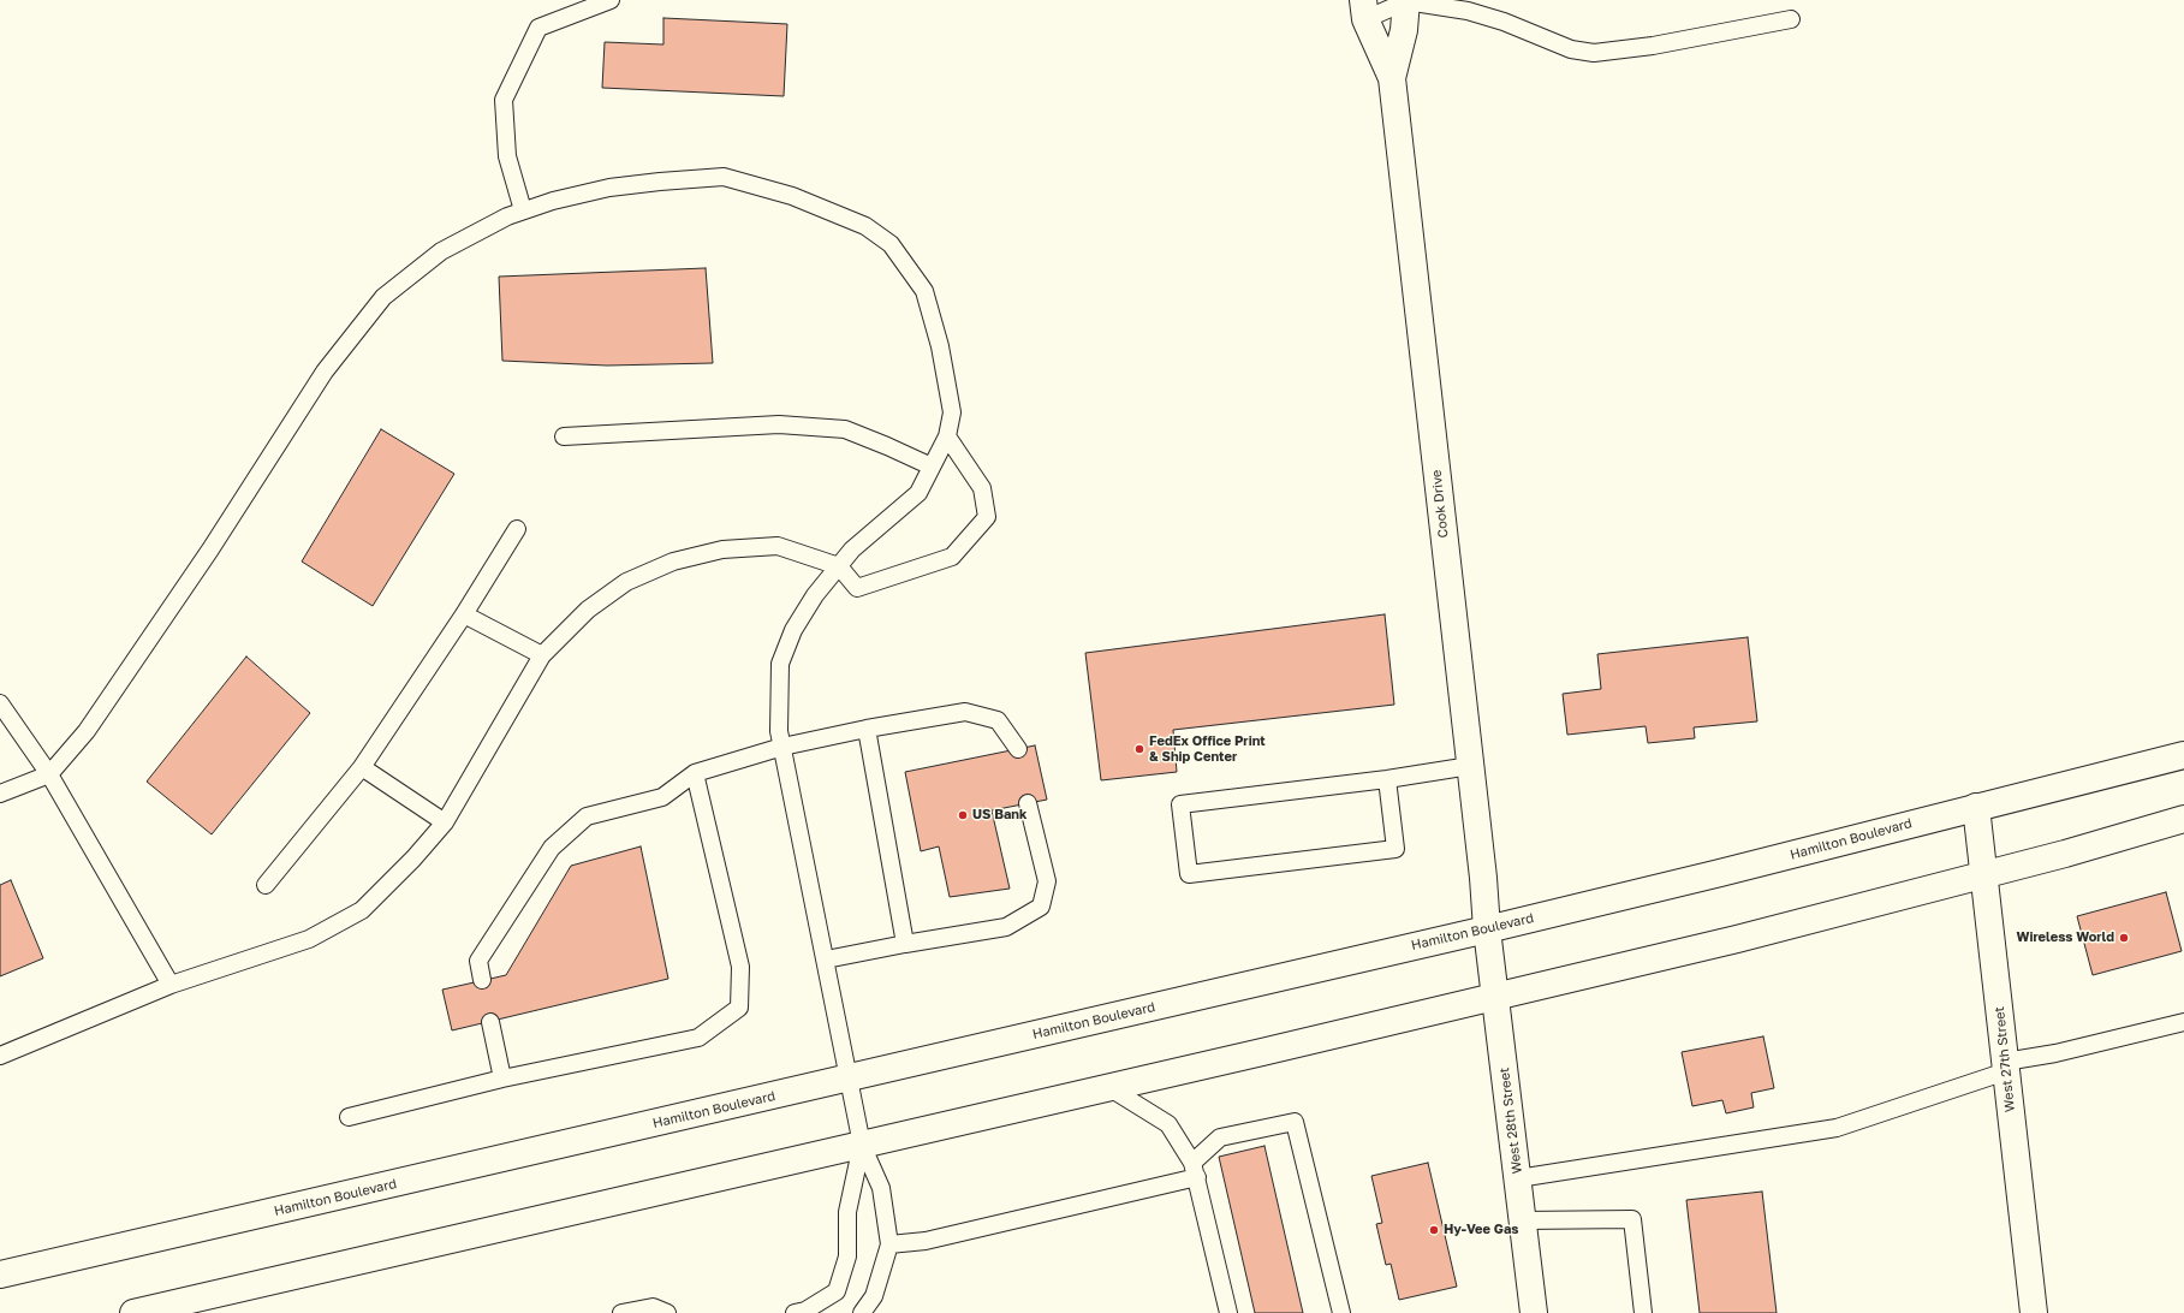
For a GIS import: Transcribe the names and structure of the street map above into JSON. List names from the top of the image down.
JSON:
{
  "streets": {
    "main road": [
      "Cook Drive",
      "Hamilton Boulevard",
      "West 27th Street",
      "West 28th Street"
    ]
  },
  "crossings": [
    ["Cook Drive", "Hamilton Boulevard"],
    ["Cook Drive", "West 28th Street"],
    ["Hamilton Boulevard", "West 27th Street"],
    ["Hamilton Boulevard", "West 28th Street"]
  ],
  "places": [
    "FedEx Office Print & Ship Center",
    "US Bank",
    "Wireless World",
    "Hy-Vee Gas"
  ]
}
